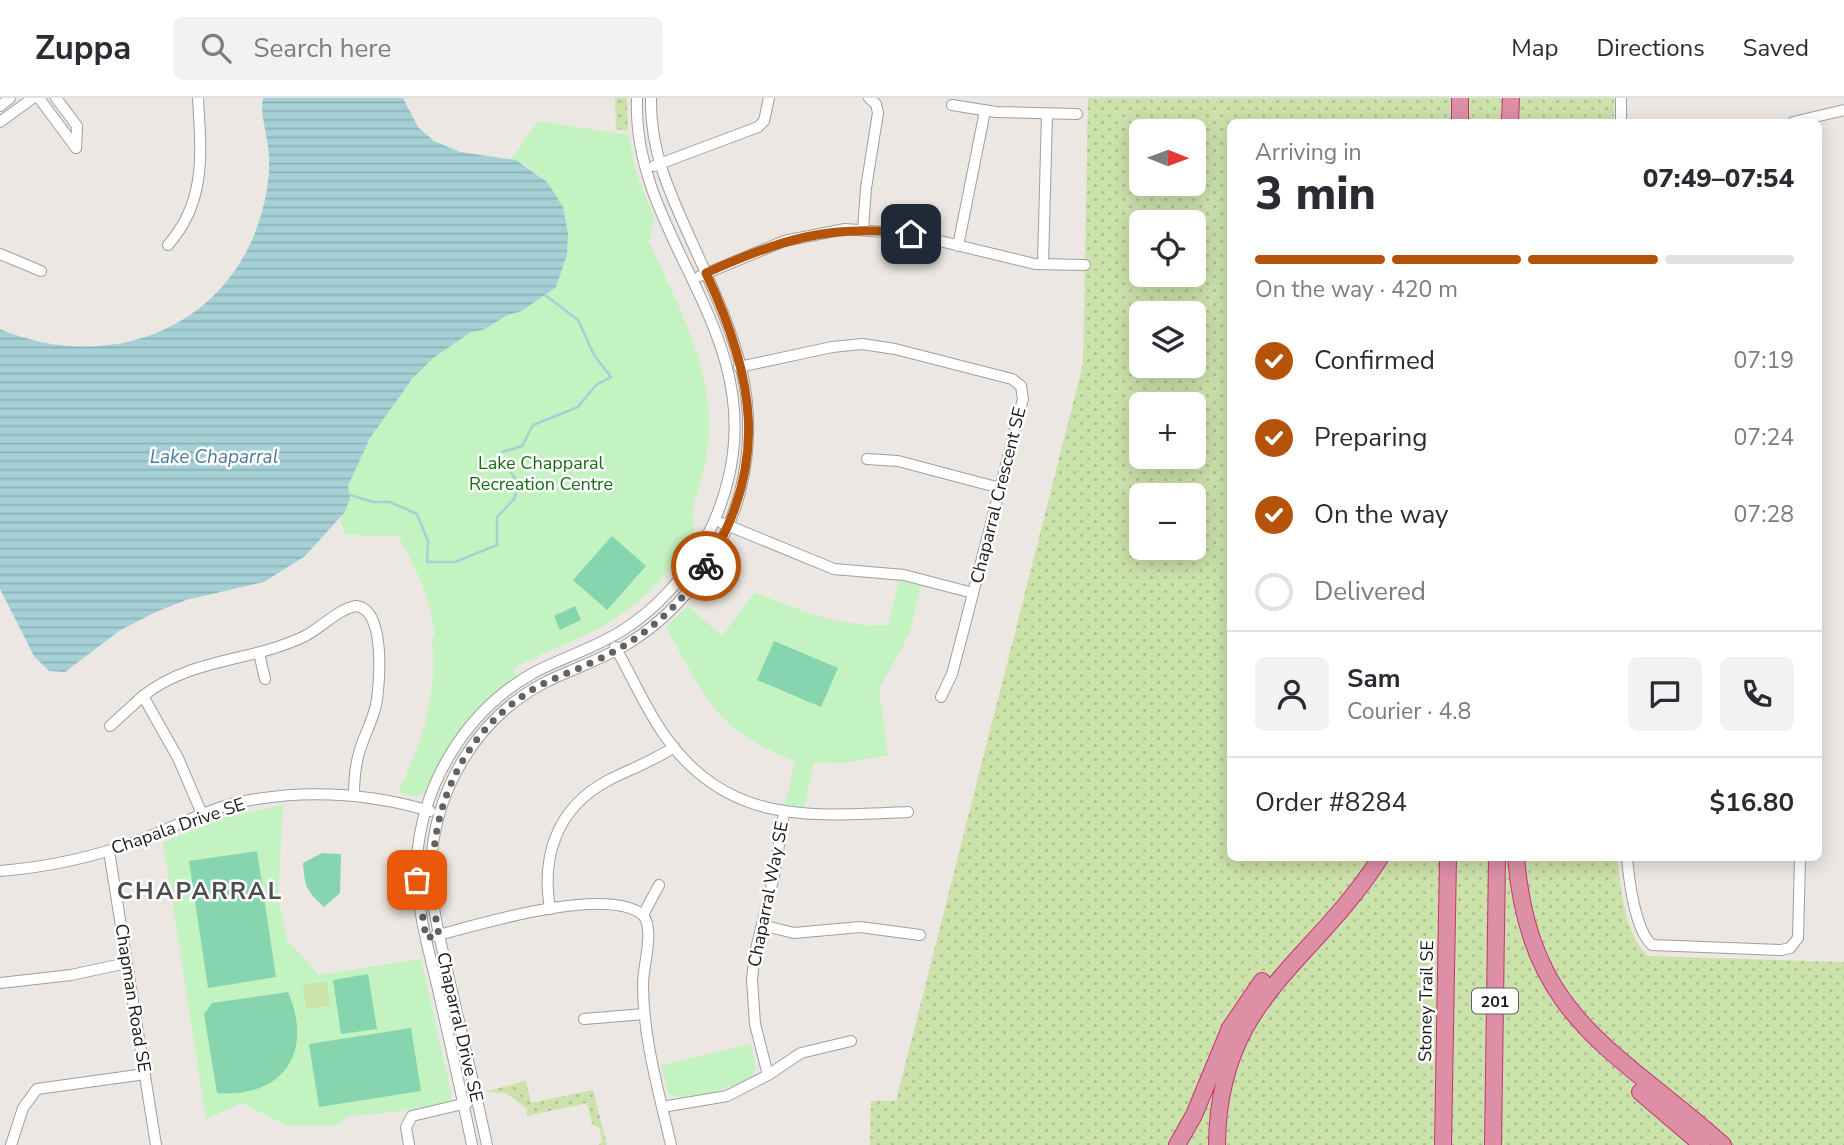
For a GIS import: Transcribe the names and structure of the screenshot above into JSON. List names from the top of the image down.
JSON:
{
  "streets": {
    "highway": ["Stoney Trail SE", "201"],
    "street": [
      "Chaparral Crescent SE",
      "Chapala Drive SE",
      "Chaparral Way SE",
      "Chapman Road SE",
      "Chaparral Drive SE"
    ]
  },
  "crossings": [
    ["Chaparral Crescent SE", "Chaparral Drive SE"],
    ["Chapala Drive SE", "Chapman Road SE"],
    ["Chapala Drive SE", "Chaparral Drive SE"],
    ["Chaparral Way SE", "Chaparral Drive SE"]
  ],
  "districts": ["CHAPARRAL"],
  "water": ["Lake Chaparral"],
  "parks": ["Lake Chapparal Recreation Centre"],
  "north": "right",
  "page": {
    "header": "Zuppa",
    "search": "Search here",
    "nav": ["Map", "Directions", "Saved"],
    "map_buttons": ["+", "−"],
    "heading": ["3 min", "Arriving in", "07:49–07:54"],
    "panel": [
      "Sam",
      "Courier · 4.8",
      "Order #8284",
      "$16.80"
    ],
    "bar": "On the way · 420 m",
    "list": [
      ["Confirmed", "07:19"],
      ["Preparing", "07:24"],
      ["On the way", "07:28"],
      "Delivered"
    ]
  }
}
